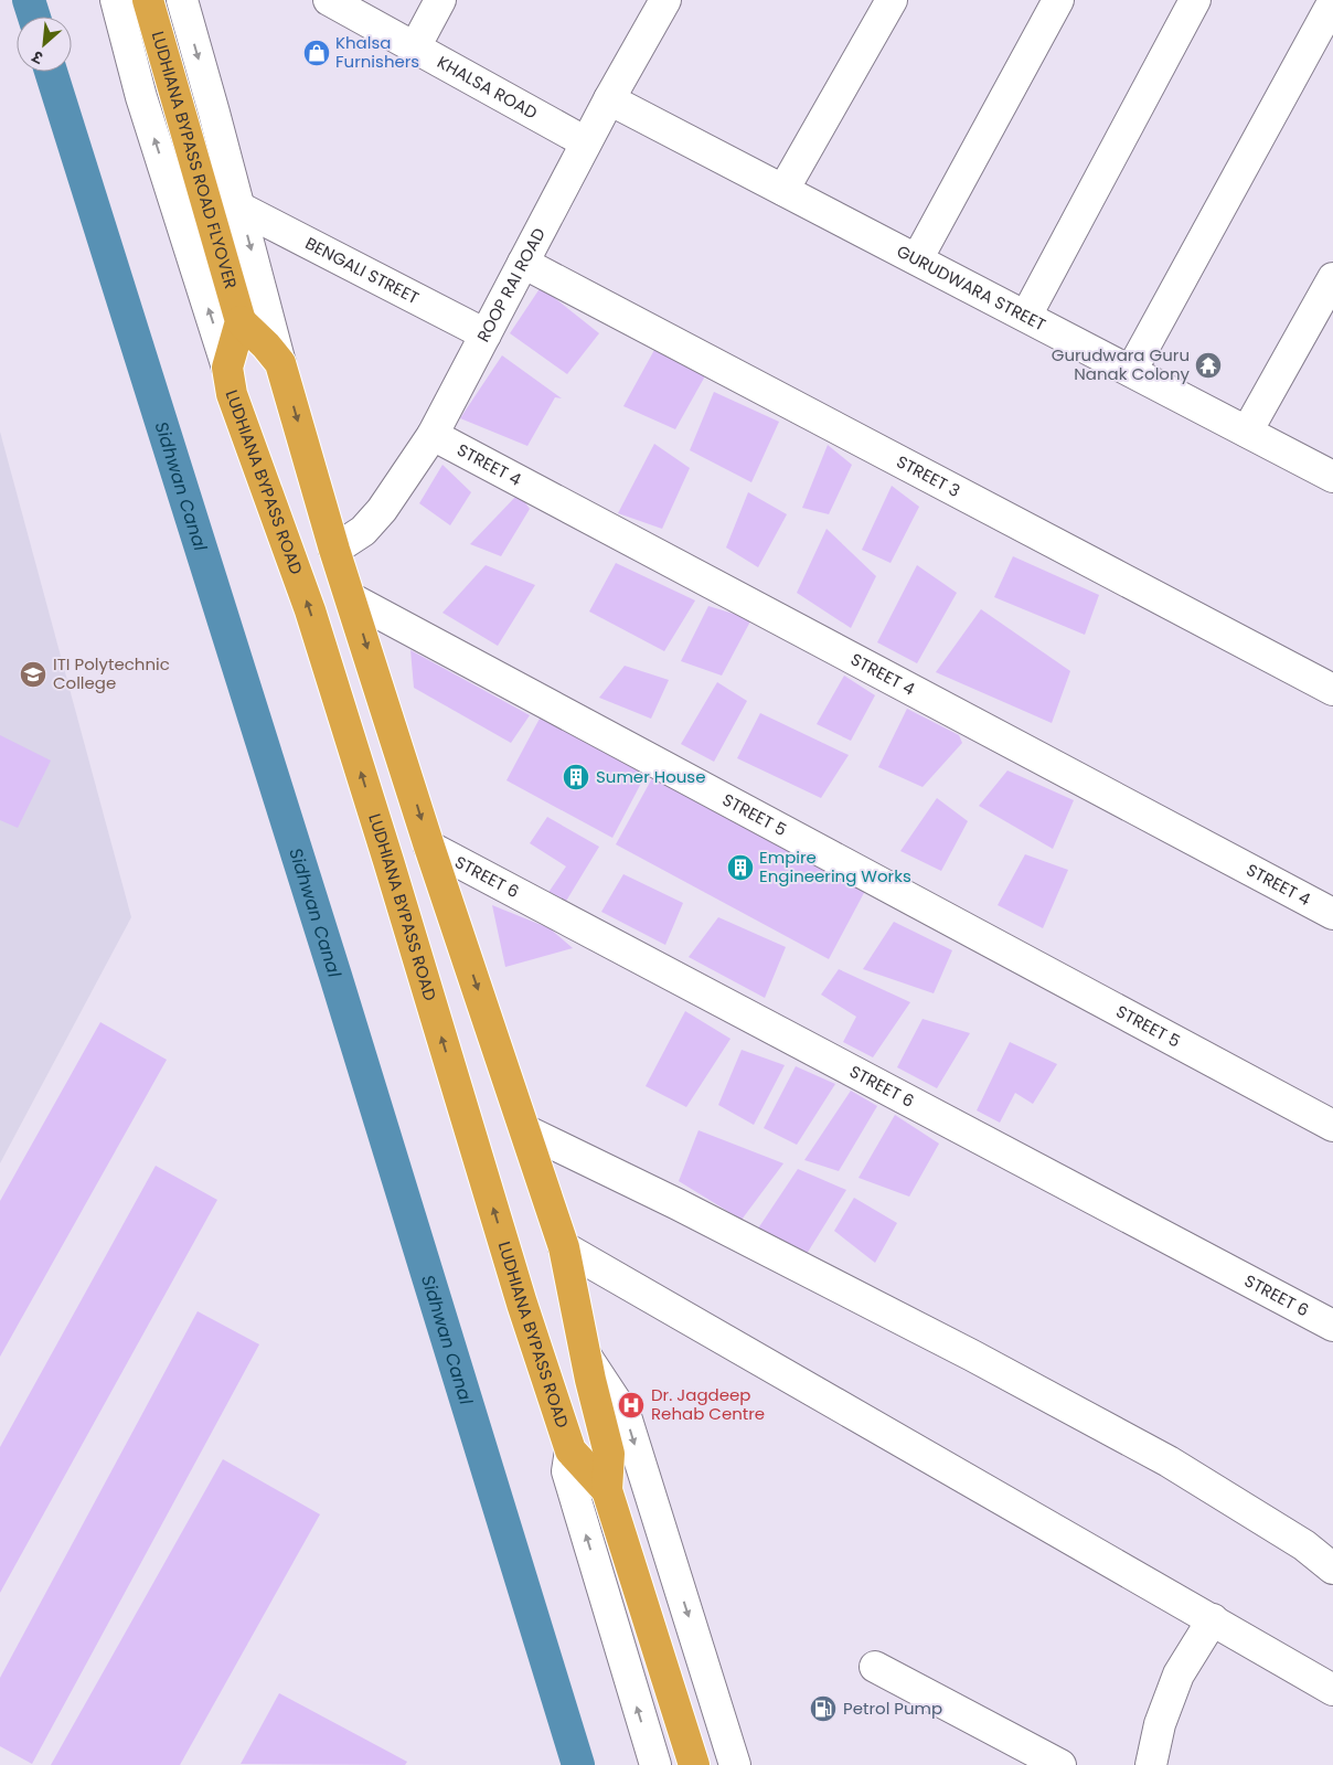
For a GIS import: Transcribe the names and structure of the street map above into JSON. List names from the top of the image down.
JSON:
{
  "streets": {
    "highway": ["LUDHIANA BYPASS ROAD FLYOVER", "LUDHIANA BYPASS ROAD"],
    "street": [
      "KHALSA ROAD",
      "BENGALI STREET",
      "ROOP RAI ROAD",
      "GURUDWARA STREET",
      "STREET 4",
      "STREET 3",
      "STREET 5",
      "STREET 6"
    ]
  },
  "crossings": [
    ["KHALSA ROAD", "ROOP RAI ROAD"],
    ["BENGALI STREET", "ROOP RAI ROAD"],
    ["ROOP RAI ROAD", "GURUDWARA STREET"],
    ["ROOP RAI ROAD", "STREET 4"],
    ["ROOP RAI ROAD", "STREET 3"]
  ],
  "water": ["Sidhwan Canal"],
  "places": {
    "shop": ["Khalsa Furnishers"],
    "temple": ["Gurudwara Guru Nanak Colony"],
    "school or university": ["ITI Polytechnic College"],
    "building": ["Sumer House", "Empire Engineering Works"],
    "hospital": ["Dr. Jagdeep Rehab Centre"],
    "fuel station": ["Petrol Pump"]
  },
  "north": "bottom left"
}
